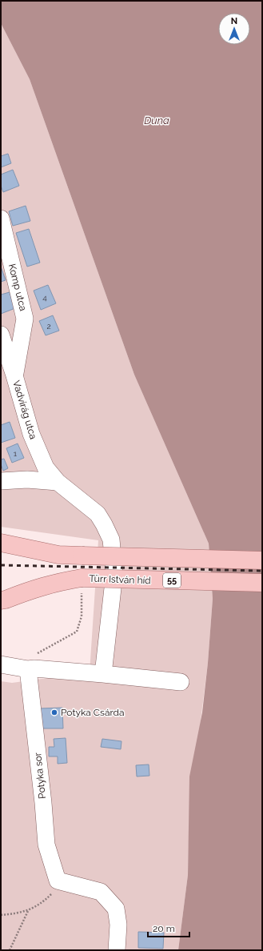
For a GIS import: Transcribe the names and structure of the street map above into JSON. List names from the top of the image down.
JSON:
{
  "streets": {
    "main road": ["Türr István híd", "55"],
    "street": ["Komp utca", "Vadvirág utca", "Potyka sor"]
  },
  "crossings": [
    ["Komp utca", "Vadvirág utca"]
  ],
  "water": ["Duna"],
  "places": ["Potyka Csárda"],
  "house_numbers": ["4", "2", "1"],
  "scale_bar": "20 m",
  "north": "top"
}
